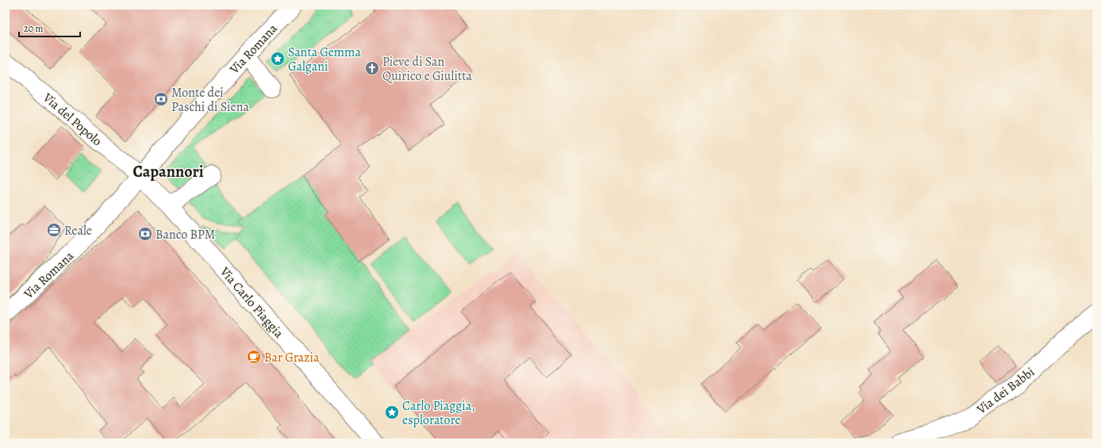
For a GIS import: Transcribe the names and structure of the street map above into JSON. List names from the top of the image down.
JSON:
{
  "streets": {
    "street": [
      "Via Romana",
      "Via del Popolo",
      "Via Carlo Piaggia",
      "Via dei Babbi"
    ]
  },
  "crossings": [
    ["Via Romana", "Via del Popolo"],
    ["Via Romana", "Via Carlo Piaggia"],
    ["Via del Popolo", "Via Carlo Piaggia"]
  ],
  "districts": ["Capannori"],
  "places": {
    "place": ["Santa Gemma Galgani", "Carlo Piaggia, esploratore"],
    "church": ["Pieve di San Quirico e Giulitta"],
    "bank": ["Monte dei Paschi di Siena", "Banco BPM"],
    "office": ["Reale"],
    "cafe": ["Bar Grazia"]
  },
  "scale_bar": "20 m"
}
